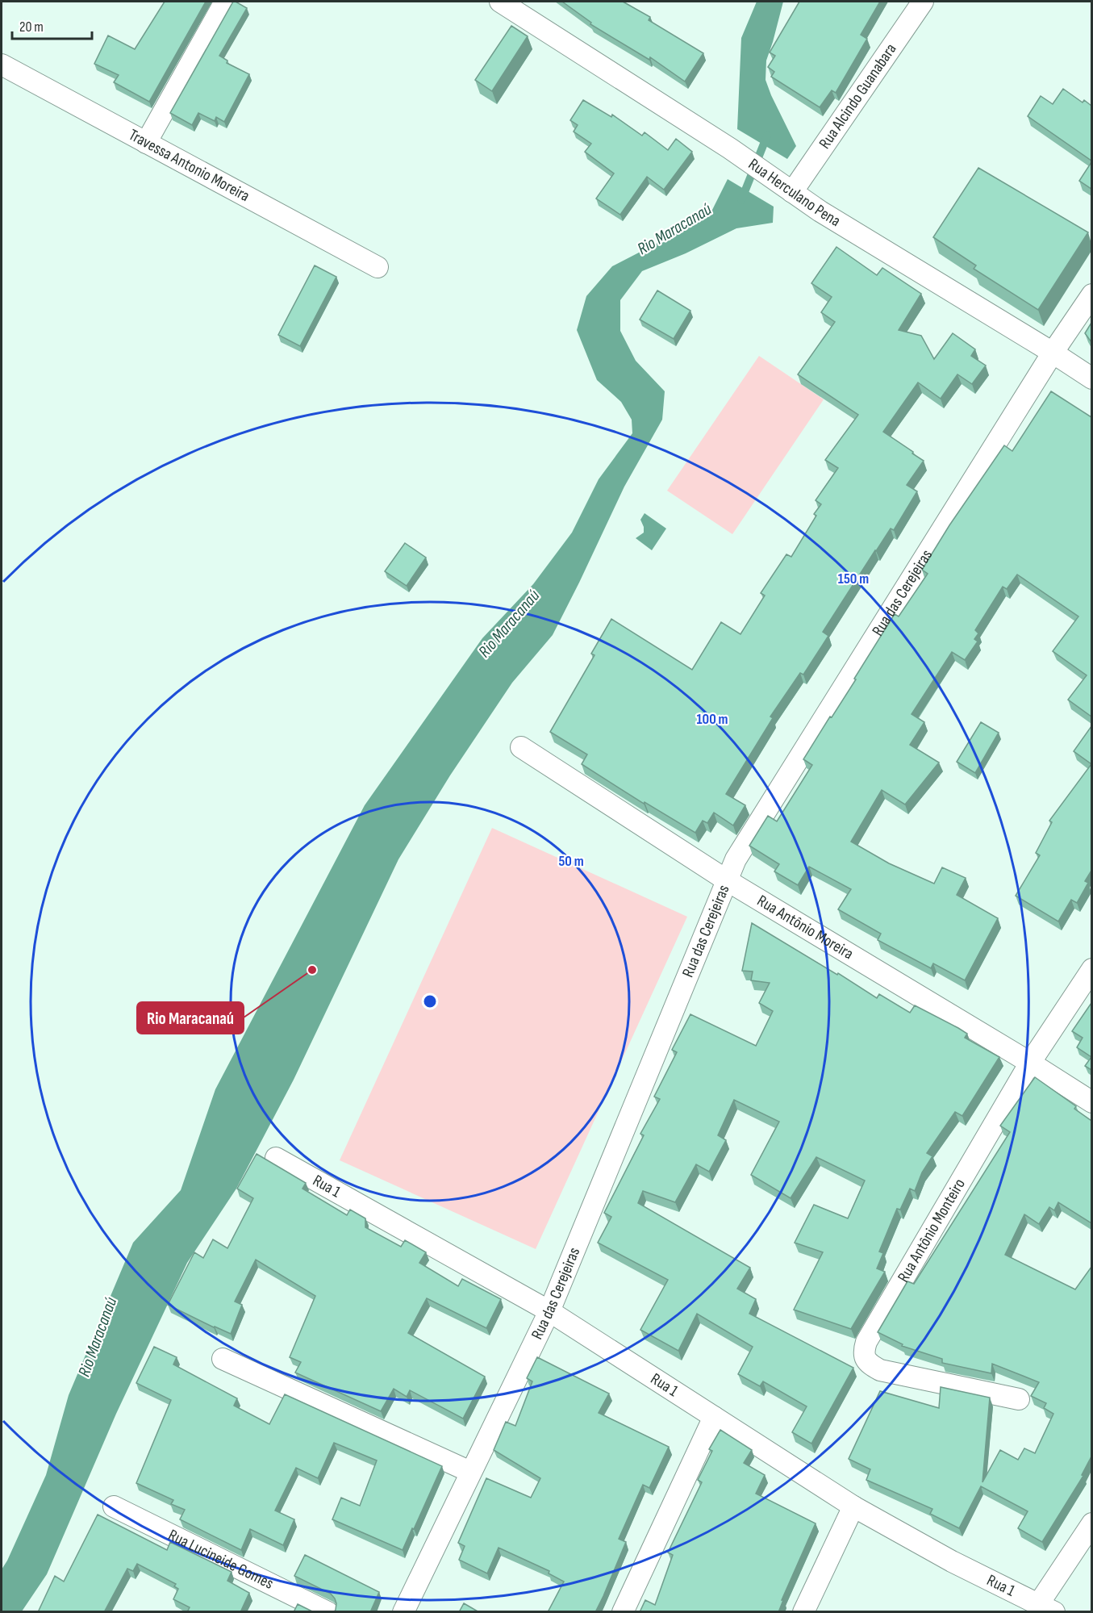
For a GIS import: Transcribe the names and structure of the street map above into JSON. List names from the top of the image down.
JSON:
{
  "streets": {
    "street": [
      "Rua Alcindo Guanabara",
      "Travessa Antonio Moreira",
      "Rua Herculano Pena",
      "Rua das Cerejeiras",
      "Rua Antônio Moreira",
      "Rua 1",
      "Rua Antônio Monteiro",
      "Rua Lucineide Gomes"
    ]
  },
  "crossings": [
    ["Rua Alcindo Guanabara", "Rua Herculano Pena"],
    ["Rua Herculano Pena", "Rua das Cerejeiras"],
    ["Rua das Cerejeiras", "Rua Antônio Moreira"],
    ["Rua das Cerejeiras", "Rua 1"],
    ["Rua Antônio Moreira", "Rua Antônio Monteiro"]
  ],
  "water": ["Rio Maracanaú"],
  "places": ["Rio Maracanaú"],
  "scale_bar": "20 m",
  "rings": ["150 m", "100 m", "50 m"]
}
